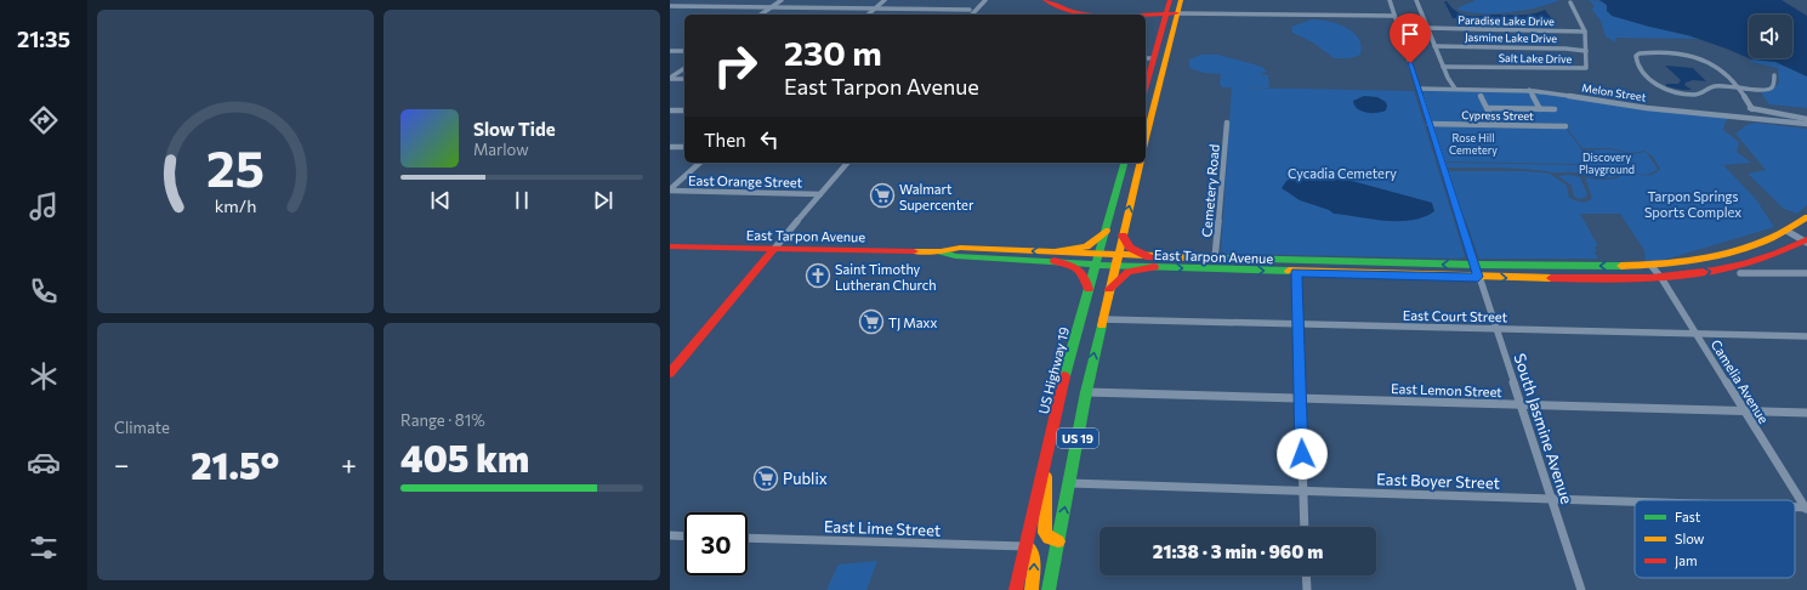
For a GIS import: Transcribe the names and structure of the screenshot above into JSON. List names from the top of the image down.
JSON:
{
  "streets": {
    "main road": ["East Tarpon Avenue", "US Highway 19", "US 19"],
    "street": [
      "Paradise Lake Drive",
      "Jasmine Lake Drive",
      "Salt Lake Drive",
      "Melon Street",
      "Cypress Street",
      "East Orange Street",
      "Cemetery Road",
      "East Court Street",
      "Camelia Avenue",
      "East Lemon Street",
      "South Jasmine Avenue",
      "East Boyer Street",
      "East Lime Street"
    ]
  },
  "crossings": [
    ["Paradise Lake Drive", "Salt Lake Drive"],
    ["Jasmine Lake Drive", "Salt Lake Drive"],
    ["Melon Street", "South Jasmine Avenue"],
    ["Cypress Street", "South Jasmine Avenue"],
    ["Cemetery Road", "East Tarpon Avenue"],
    ["East Tarpon Avenue", "US Highway 19"],
    ["East Tarpon Avenue", "Camelia Avenue"],
    ["East Tarpon Avenue", "South Jasmine Avenue"],
    ["East Tarpon Avenue", "US 19"],
    ["East Court Street", "Camelia Avenue"],
    ["East Court Street", "South Jasmine Avenue"],
    ["East Court Street", "US 19"],
    ["US Highway 19", "East Lime Street"],
    ["Camelia Avenue", "East Lemon Street"],
    ["East Lemon Street", "South Jasmine Avenue"],
    ["East Lemon Street", "US 19"],
    ["South Jasmine Avenue", "East Boyer Street"],
    ["US 19", "East Boyer Street"]
  ],
  "parks": [
    "Rose Hill Cemetery",
    "Discovery Playground",
    "Cycadia Cemetery",
    "Tarpon Springs Sports Complex"
  ],
  "places": {
    "supermarket": ["Walmart Supercenter", "TJ Maxx", "Publix"],
    "church": ["Saint Timothy Lutheran Church"]
  },
  "legend": ["Fast", "Slow", "Jam"],
  "page": {
    "tabs": "21:35",
    "turn": ["230 m", "East Tarpon Avenue"],
    "song": ["Slow Tide", "Marlow"],
    "then": "Then",
    "tile": [
      "Climate",
      ["Range · 81%", "405 km"]
    ],
    "heat": ["−", "21.5°", "+"],
    "limit": "30",
    "trip": "21:38 · 3 min · 960 m",
    "gauge": ["25", "km/h"]
  }
}
